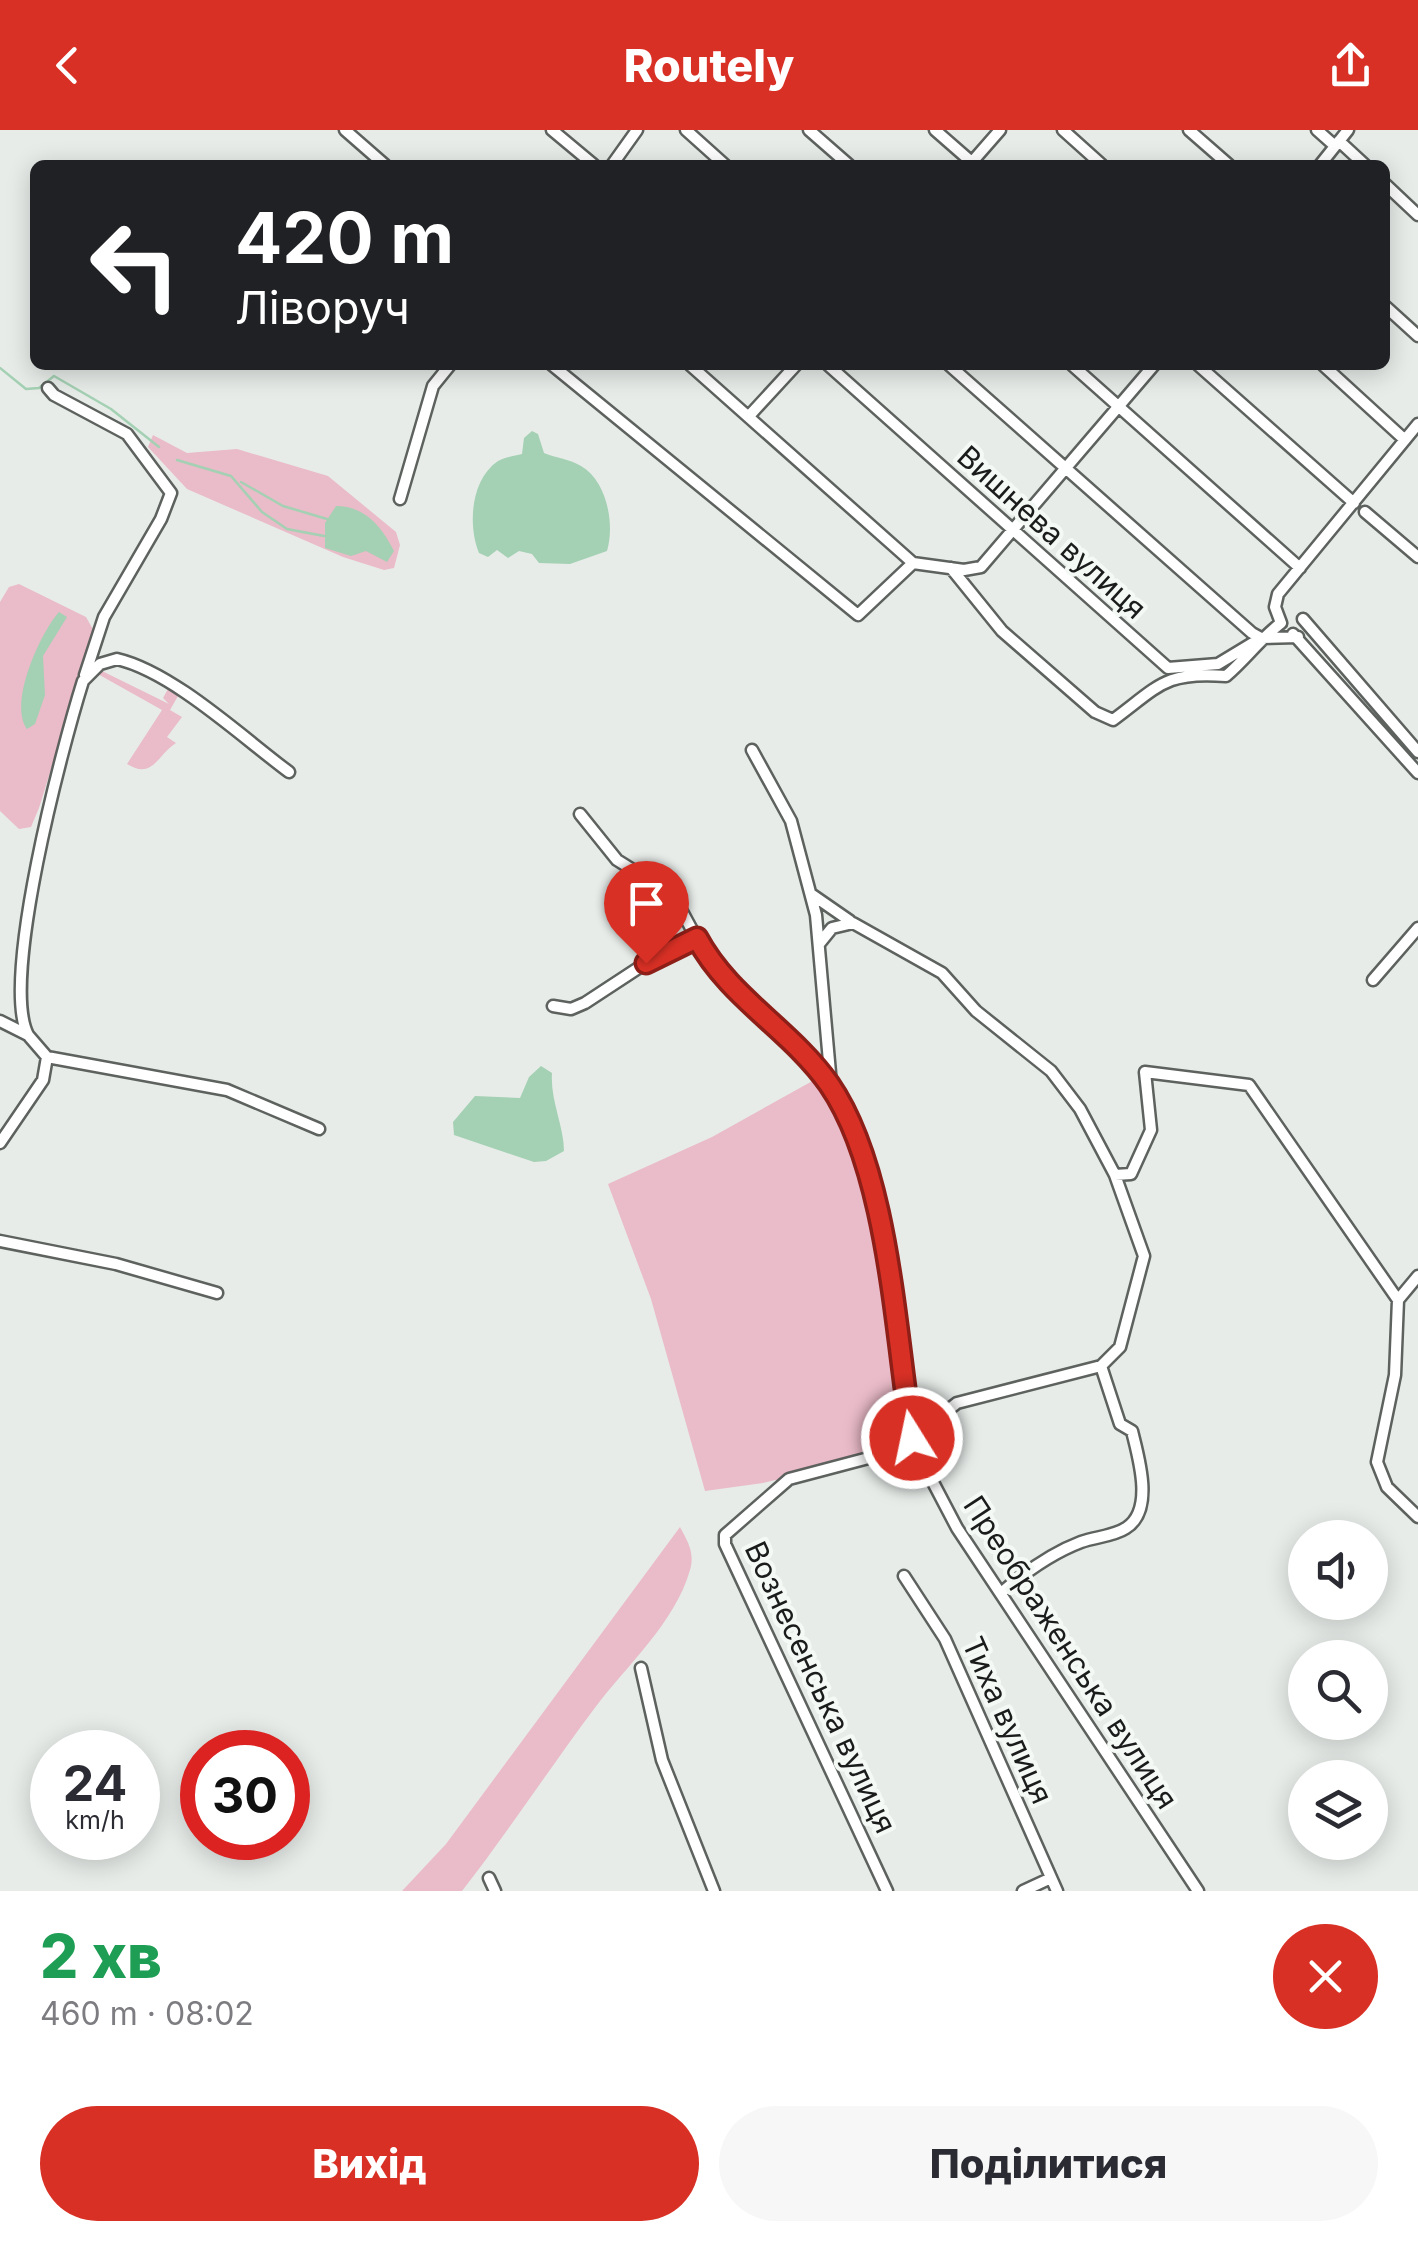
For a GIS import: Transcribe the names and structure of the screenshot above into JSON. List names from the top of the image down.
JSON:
{
  "streets": {
    "street": [
      "Вишнева вулиця",
      "Преображенська вулиця",
      "Вознесенська вулиця",
      "Тиха вулиця"
    ]
  },
  "crossings": [
    ["Преображенська вулиця", "Вознесенська вулиця"]
  ],
  "page": {
    "header": "Routely",
    "turn": ["420 m", "Ліворуч"],
    "speed": "24 km/h",
    "limit": "30",
    "heading": ["2 хв", "460 m · 08:02"],
    "buttons": ["Вихід", "Поділитися"]
  }
}
